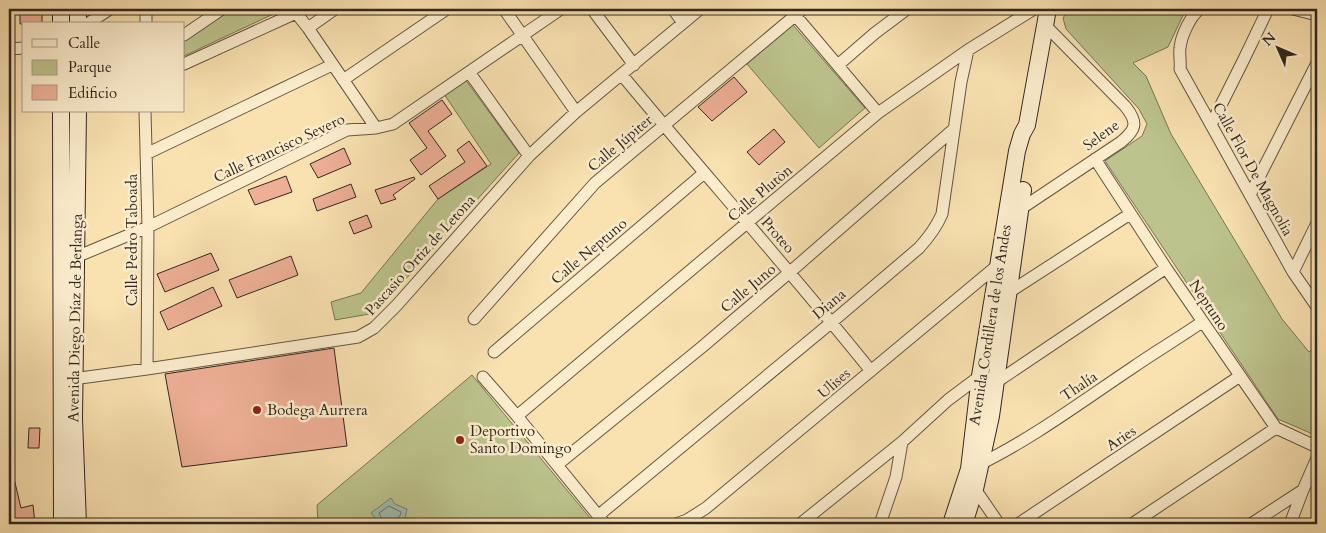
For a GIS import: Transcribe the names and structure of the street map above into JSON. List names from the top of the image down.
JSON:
{
  "streets": {
    "main road": ["Avenida Diego Díaz de Berlanga", "Avenida Cordillera de los Andes"],
    "street": [
      "Selene",
      "Calle Júpiter",
      "Calle Francisco Severo",
      "Calle Flor De Magnolia",
      "Calle Plutòn",
      "Proteo",
      "Calle Pedro Taboada",
      "Calle Neptuno",
      "Pascasio Ortiz de Letona",
      "Calle Juno",
      "Diana",
      "Neptuno",
      "Ulises",
      "Thalía",
      "Aries"
    ]
  },
  "crossings": [
    ["Selene", "Calle Plutòn"],
    ["Selene", "Neptuno"],
    ["Selene", "Avenida Cordillera de los Andes"],
    ["Calle Júpiter", "Proteo"],
    ["Calle Francisco Severo", "Calle Pedro Taboada"],
    ["Calle Francisco Severo", "Avenida Diego Díaz de Berlanga"],
    ["Calle Plutòn", "Proteo"],
    ["Calle Plutòn", "Diana"],
    ["Calle Plutòn", "Avenida Cordillera de los Andes"],
    ["Proteo", "Calle Neptuno"],
    ["Proteo", "Pascasio Ortiz de Letona"],
    ["Proteo", "Calle Juno"],
    ["Proteo", "Diana"],
    ["Proteo", "Ulises"],
    ["Calle Pedro Taboada", "Pascasio Ortiz de Letona"],
    ["Pascasio Ortiz de Letona", "Avenida Diego Díaz de Berlanga"],
    ["Calle Juno", "Diana"],
    ["Neptuno", "Thalía"],
    ["Neptuno", "Aries"],
    ["Avenida Cordillera de los Andes", "Ulises"],
    ["Avenida Cordillera de los Andes", "Thalía"]
  ],
  "places": ["Bodega Aurrera", "Deportivo Santo Domingo"],
  "legend": ["Calle", "Parque", "Edificio"],
  "north": "top left"
}
